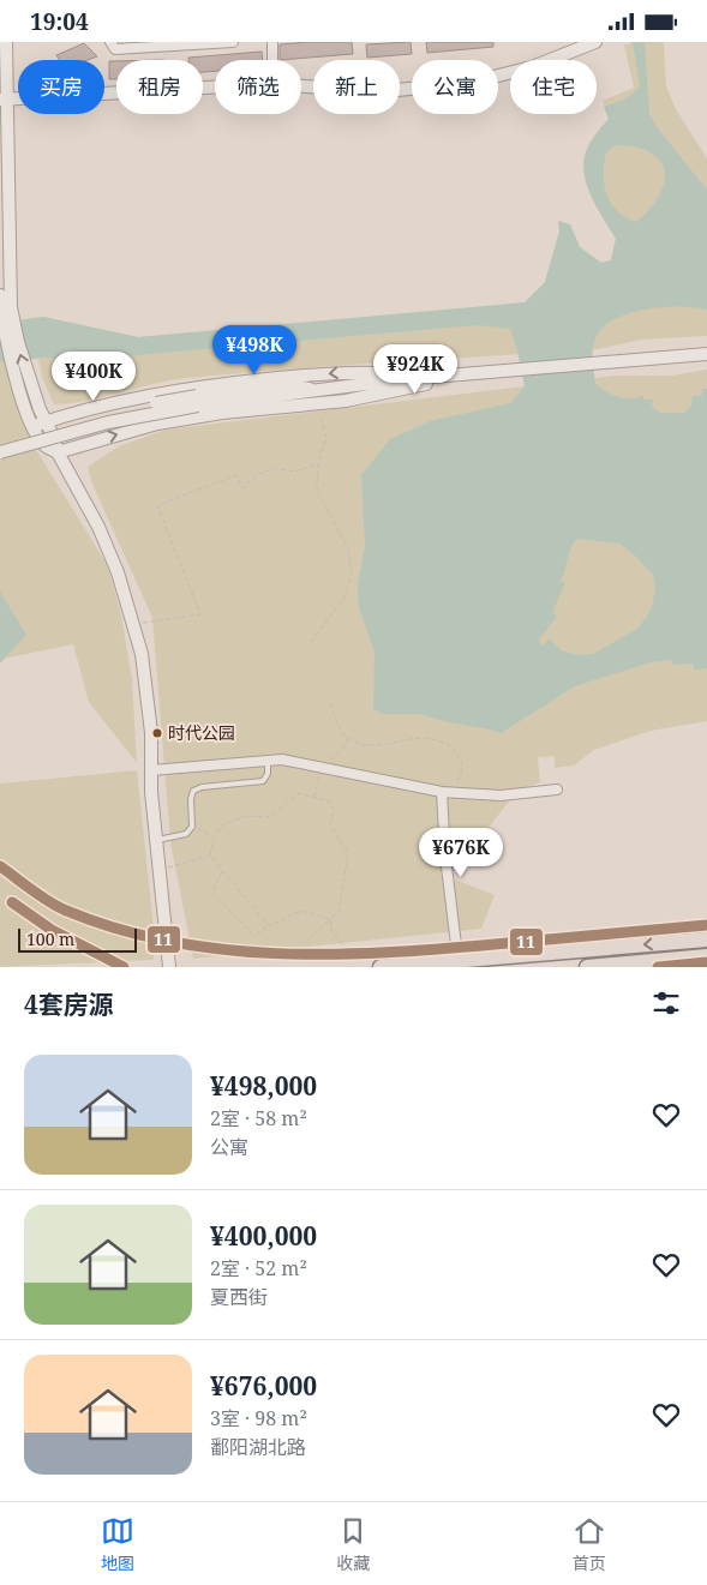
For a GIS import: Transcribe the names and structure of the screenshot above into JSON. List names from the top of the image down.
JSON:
{
  "places": ["时代公园"],
  "lines": ["transit line 11"],
  "scale_bar": "100 m",
  "page": {
    "status": "19:04",
    "chip": [
      "买房",
      "租房",
      "筛选",
      "新上",
      "公寓",
      "住宅"
    ],
    "price": [
      "¥498K",
      "¥924K",
      "¥400K",
      "¥676K"
    ],
    "scale": "100 m",
    "heading": "4套房源",
    "list": [
      {
        "name": "¥498,000",
        "note": "2室 · 58 m² · 公寓"
      },
      {
        "name": "¥400,000",
        "note": "2室 · 52 m² · 夏西街"
      },
      {
        "name": "¥676,000",
        "note": "3室 · 98 m² · 鄱阳湖北路"
      }
    ],
    "tabs": ["地图", "收藏", "首页"]
  }
}
